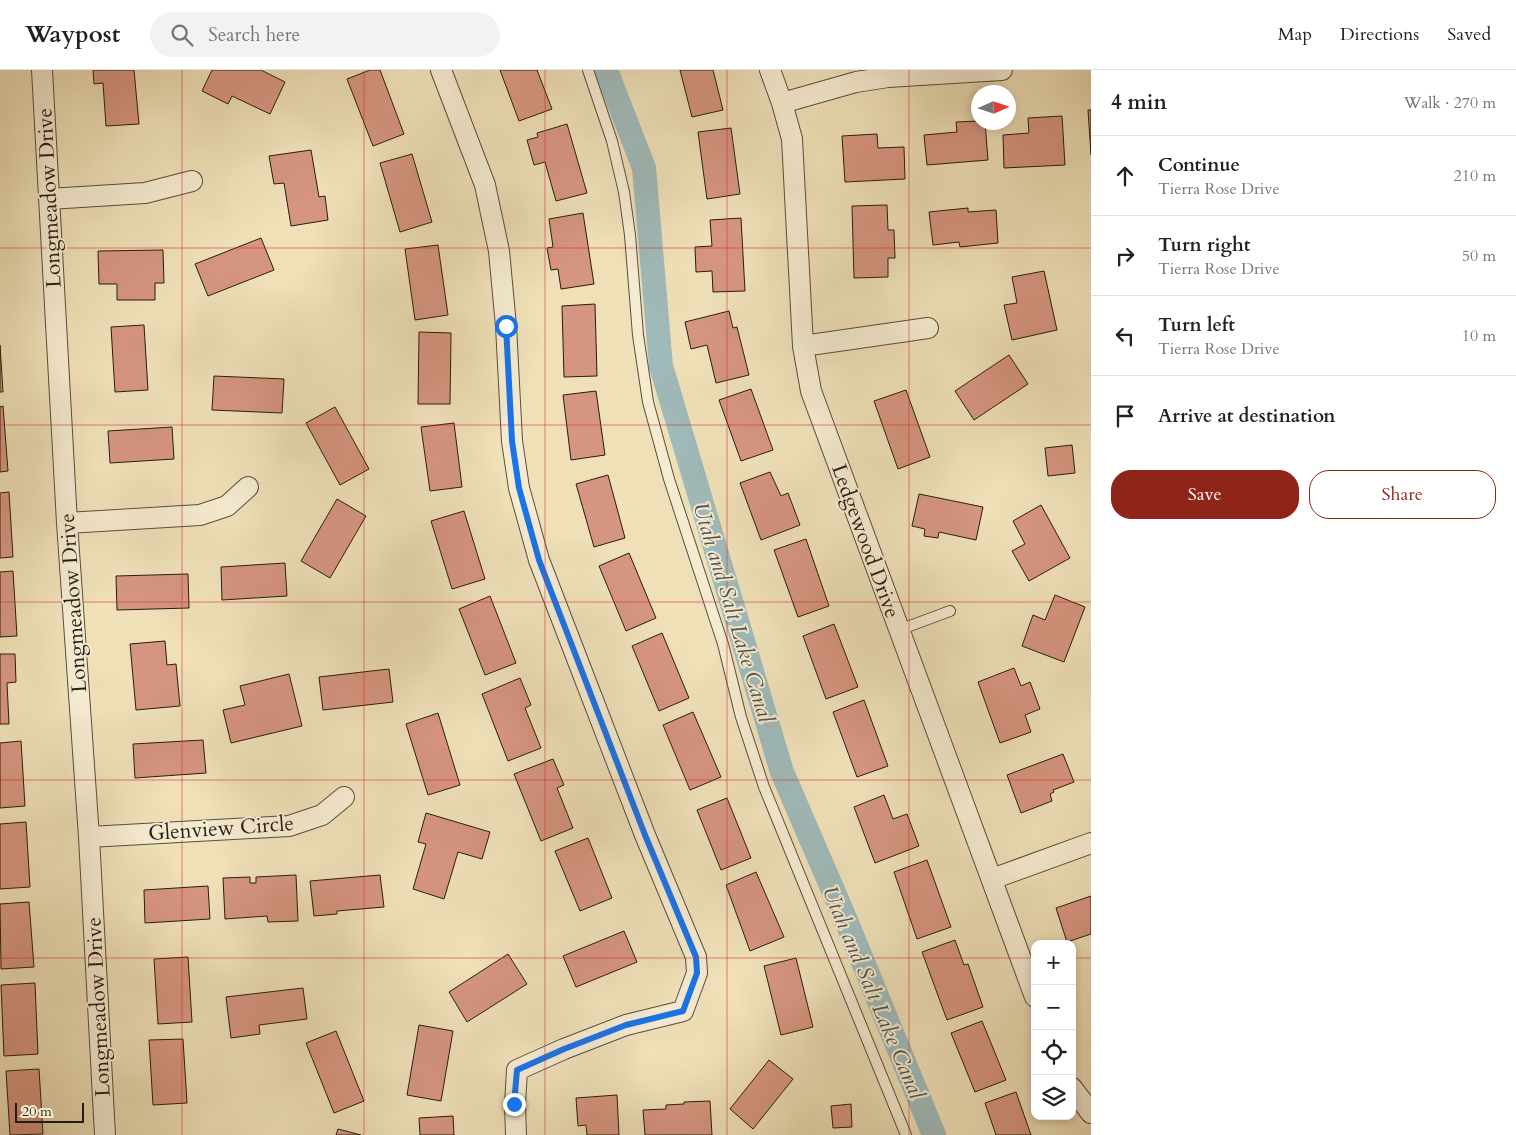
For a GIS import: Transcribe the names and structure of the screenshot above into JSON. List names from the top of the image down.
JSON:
{
  "streets": {
    "street": ["Longmeadow Drive", "Ledgewood Drive", "Glenview Circle"]
  },
  "crossings": [
    ["Longmeadow Drive", "Glenview Circle"]
  ],
  "water": ["Utah and Salt Lake Canal"],
  "scale_bar": "20 m",
  "north": "right",
  "page": {
    "header": "Waypost",
    "search": "Search here",
    "nav": ["Map", "Directions", "Saved"],
    "heading": ["4 min", "Walk · 270 m"],
    "list": [
      ["Continue", "Tierra Rose Drive", "210 m"],
      ["Turn right", "Tierra Rose Drive", "50 m"],
      ["Turn left", "Tierra Rose Drive", "10 m"],
      "Arrive at destination"
    ],
    "buttons": ["Save", "Share"],
    "map_buttons": ["+", "−"],
    "scale": "20 m"
  }
}
